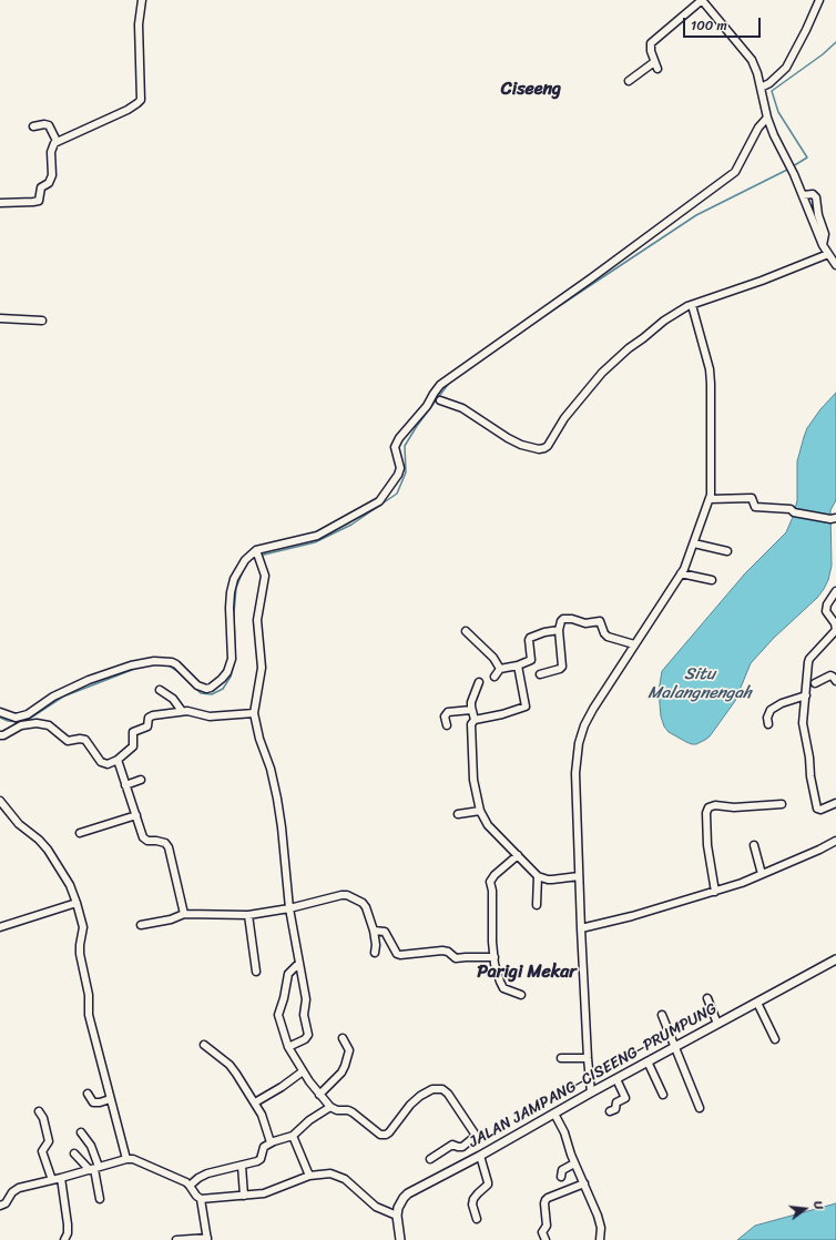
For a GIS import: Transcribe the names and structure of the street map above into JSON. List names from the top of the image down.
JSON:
{
  "streets": {
    "main road": ["JALAN JAMPANG–CISEENG–PRUMPUNG"]
  },
  "districts": ["Ciseeng", "Parigi Mekar"],
  "water": ["Situ Malangnengah"],
  "scale_bar": "100 m",
  "north": "right"
}
